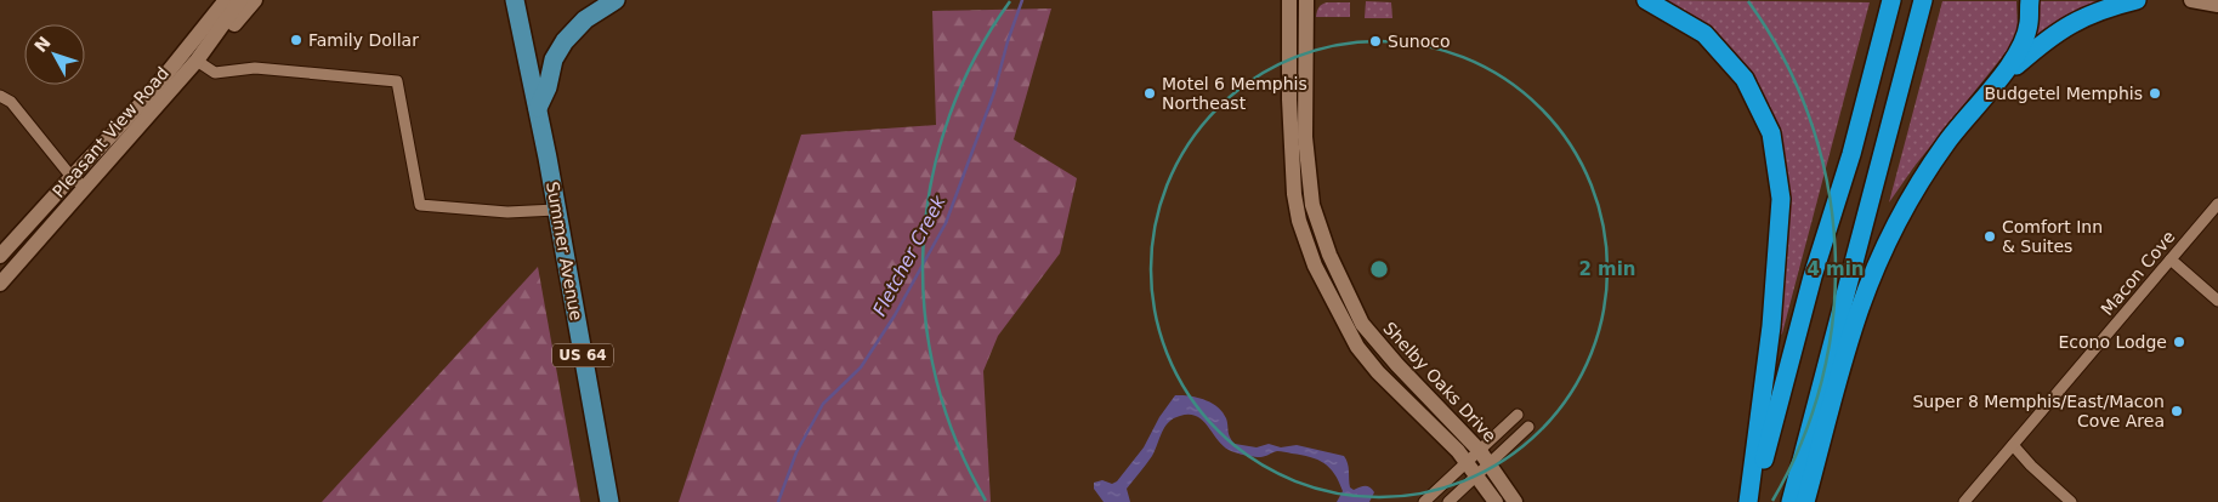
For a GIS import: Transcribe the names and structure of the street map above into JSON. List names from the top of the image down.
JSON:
{
  "streets": {
    "main road": ["Summer Avenue", "US 64"],
    "street": ["Pleasant View Road", "Macon Cove", "Shelby Oaks Drive"]
  },
  "water": ["Fletcher Creek"],
  "places": [
    "Family Dollar",
    "Sunoco",
    "Motel 6 Memphis Northeast",
    "Budgetel Memphis",
    "Comfort Inn & Suites",
    "Econo Lodge",
    "Super 8 Memphis/East/Macon Cove Area"
  ],
  "north": "top left",
  "rings": ["2 min", "4 min"]
}
